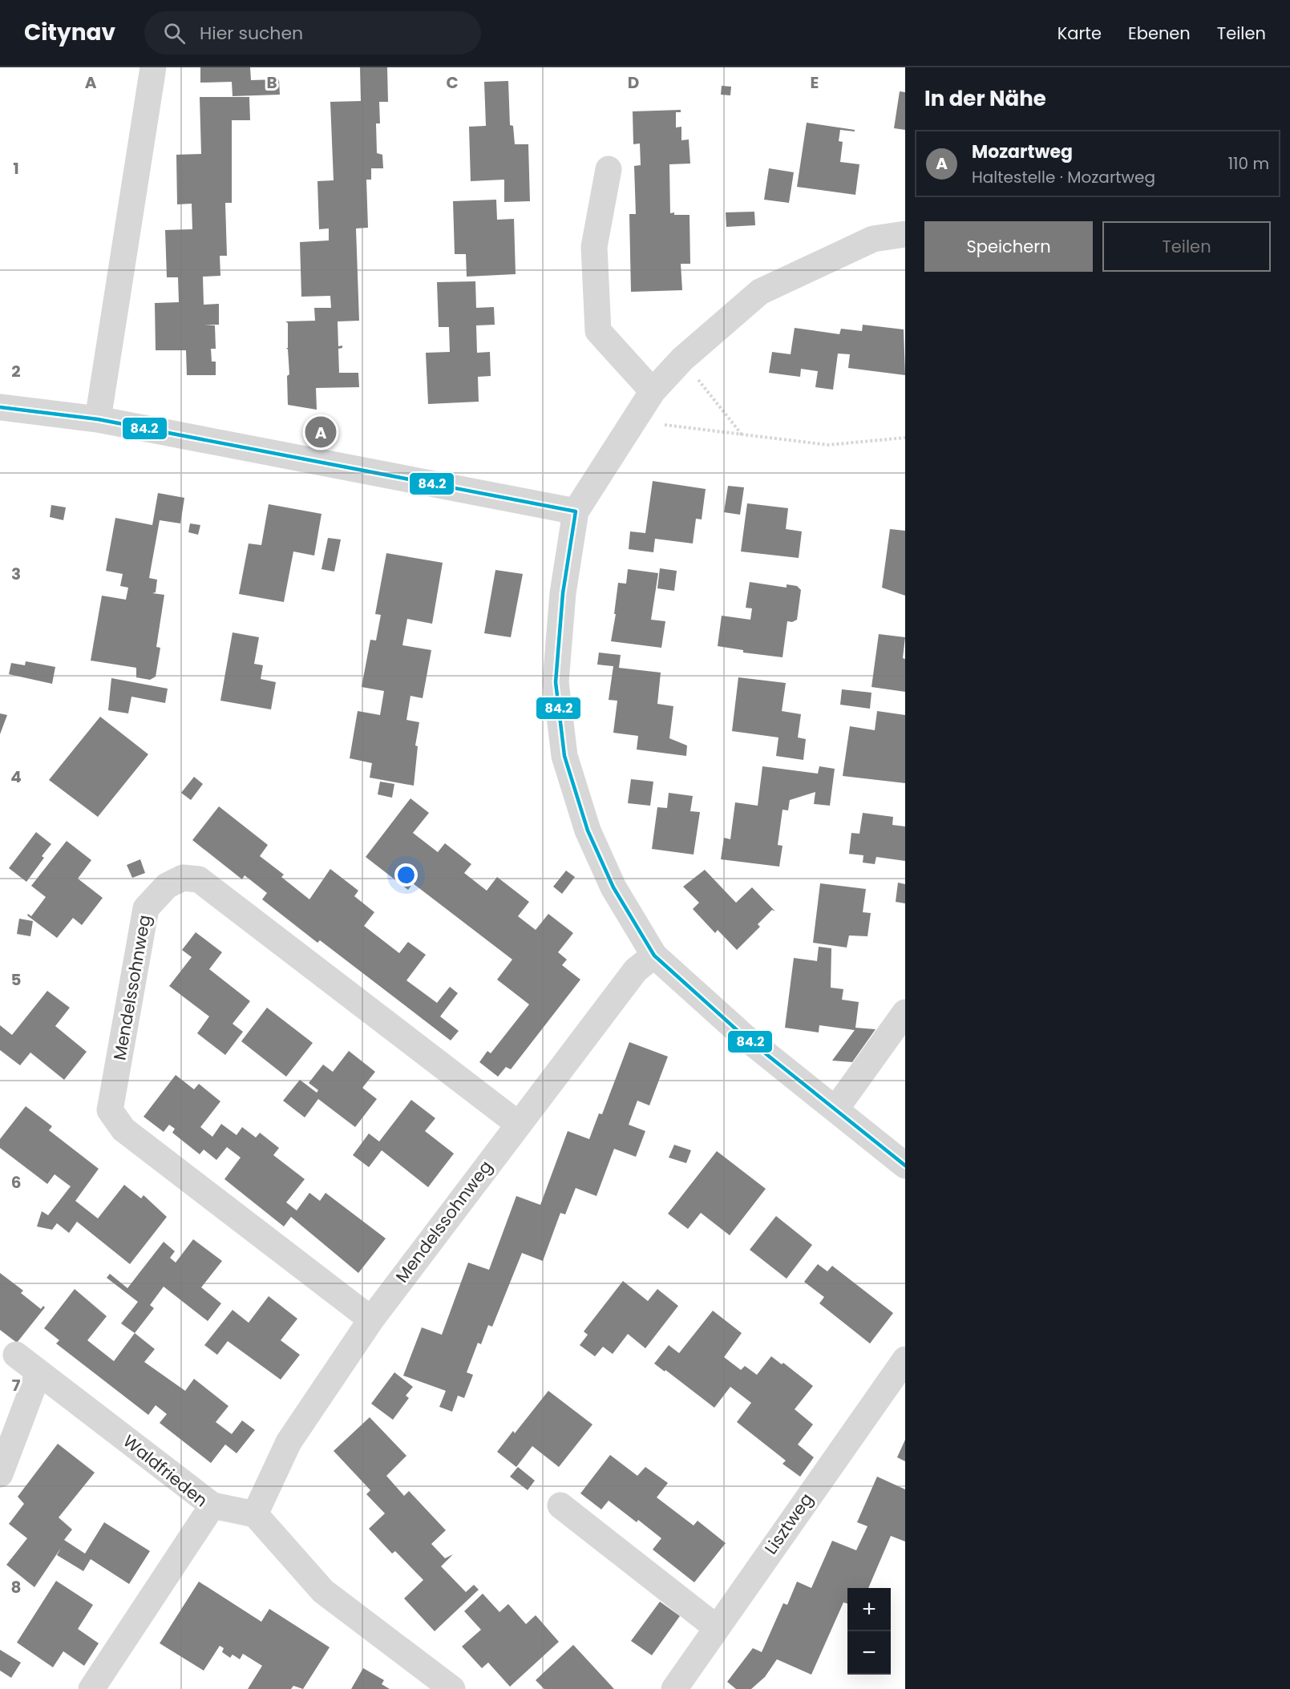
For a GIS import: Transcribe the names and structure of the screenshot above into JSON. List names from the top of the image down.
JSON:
{
  "streets": {
    "street": ["Mendelssohnweg", "Waldfrieden", "Lisztweg"]
  },
  "lines": ["transit line 84.2"],
  "page": {
    "header": "Citynav",
    "search": "Hier suchen",
    "nav": ["Karte", "Ebenen", "Teilen"],
    "heading": "In der Nähe",
    "list": [
      {
        "mark": "A",
        "name": "Mozartweg",
        "note": "Haltestelle · Mozartweg",
        "value": "110 m"
      }
    ],
    "buttons": ["Speichern", "Teilen"],
    "pins": "A",
    "map_buttons": ["+", "−"]
  },
  "grid": {
    "columns": [
      "A",
      "B",
      "C",
      "D",
      "E"
    ],
    "rows": [
      "1",
      "2",
      "3",
      "4",
      "5",
      "6",
      "7",
      "8"
    ]
  }
}
